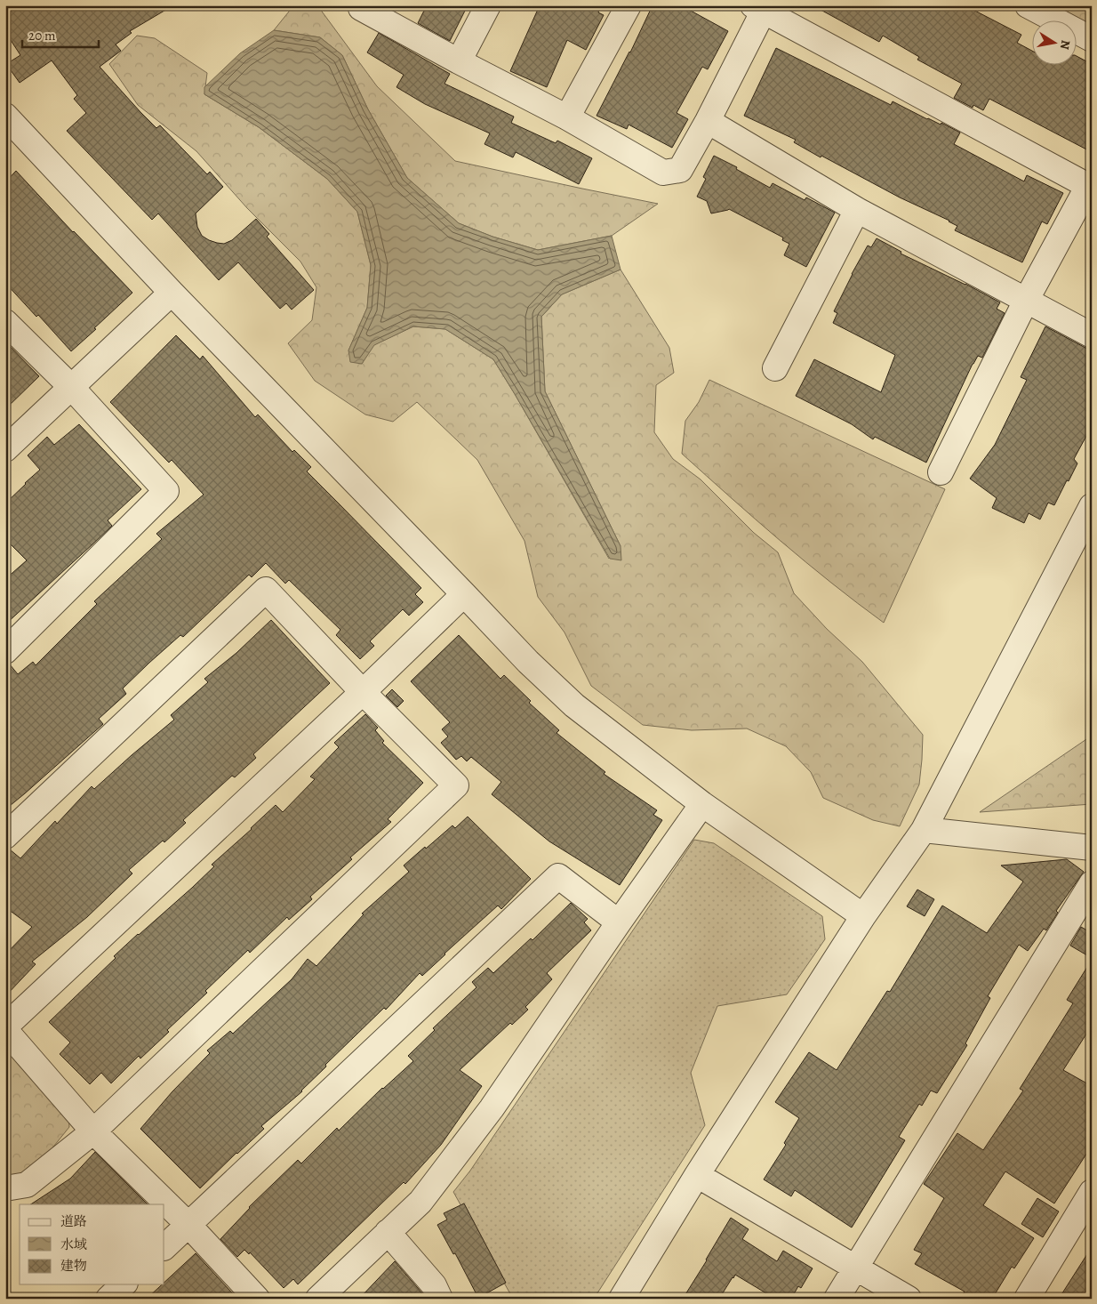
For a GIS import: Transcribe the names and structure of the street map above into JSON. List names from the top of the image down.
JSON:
{
  "legend": ["道路", "水域", "建物"],
  "scale_bar": "20 m",
  "north": "right"
}
